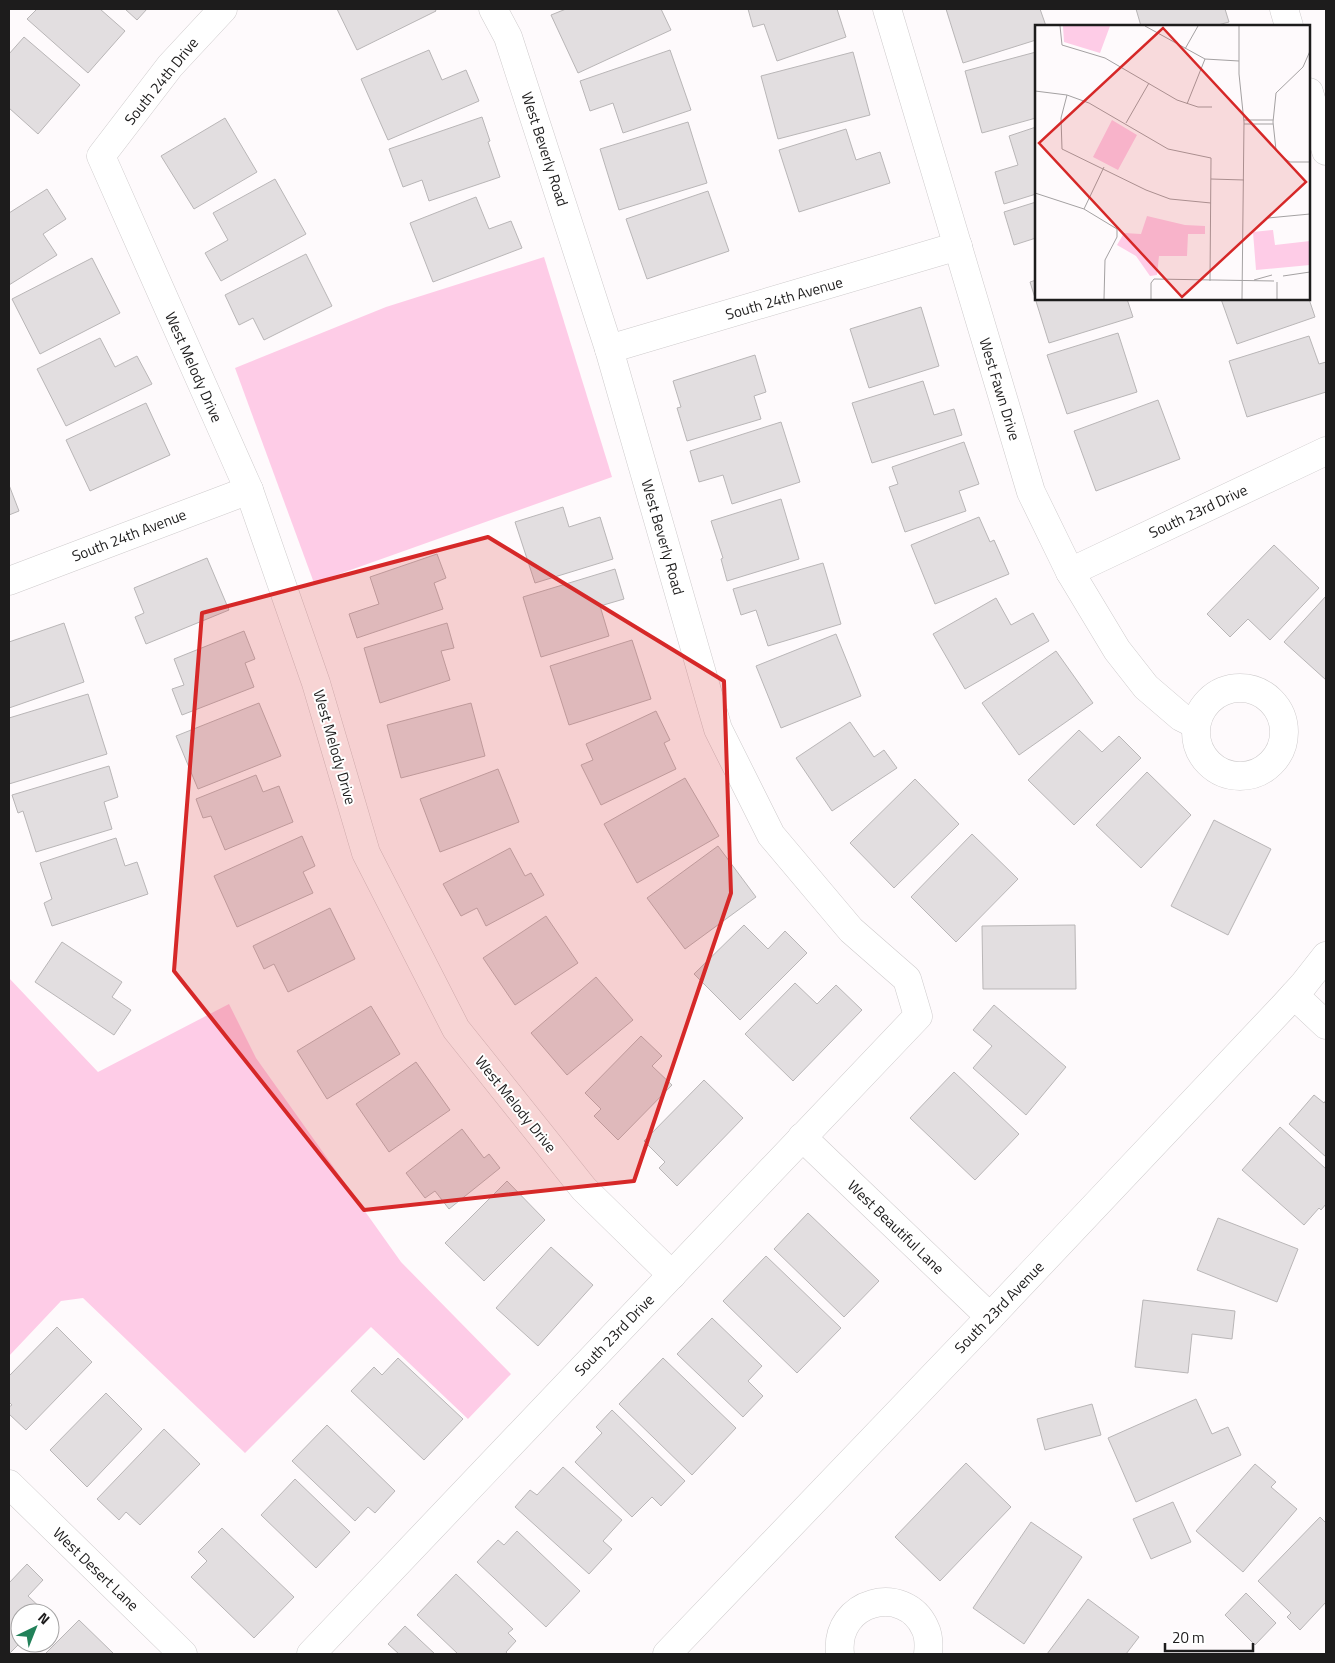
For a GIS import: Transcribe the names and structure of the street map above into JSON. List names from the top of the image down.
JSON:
{
  "streets": {
    "street": [
      "South 24th Drive",
      "West Beverly Road",
      "South 24th Avenue",
      "West Melody Drive",
      "West Fawn Drive",
      "South 23rd Drive",
      "West Beautiful Lane",
      "South 23rd Avenue",
      "West Desert Lane"
    ]
  },
  "crossings": [
    ["South 24th Drive", "West Melody Drive"],
    ["West Beverly Road", "South 24th Avenue"],
    ["West Beverly Road", "South 23rd Drive"],
    ["South 24th Avenue", "West Melody Drive"],
    ["South 24th Avenue", "West Fawn Drive"],
    ["West Melody Drive", "South 23rd Drive"],
    ["West Fawn Drive", "South 23rd Drive"],
    ["South 23rd Drive", "West Beautiful Lane"],
    ["West Beautiful Lane", "South 23rd Avenue"]
  ],
  "scale_bar": "20 m",
  "north": "top right"
}
